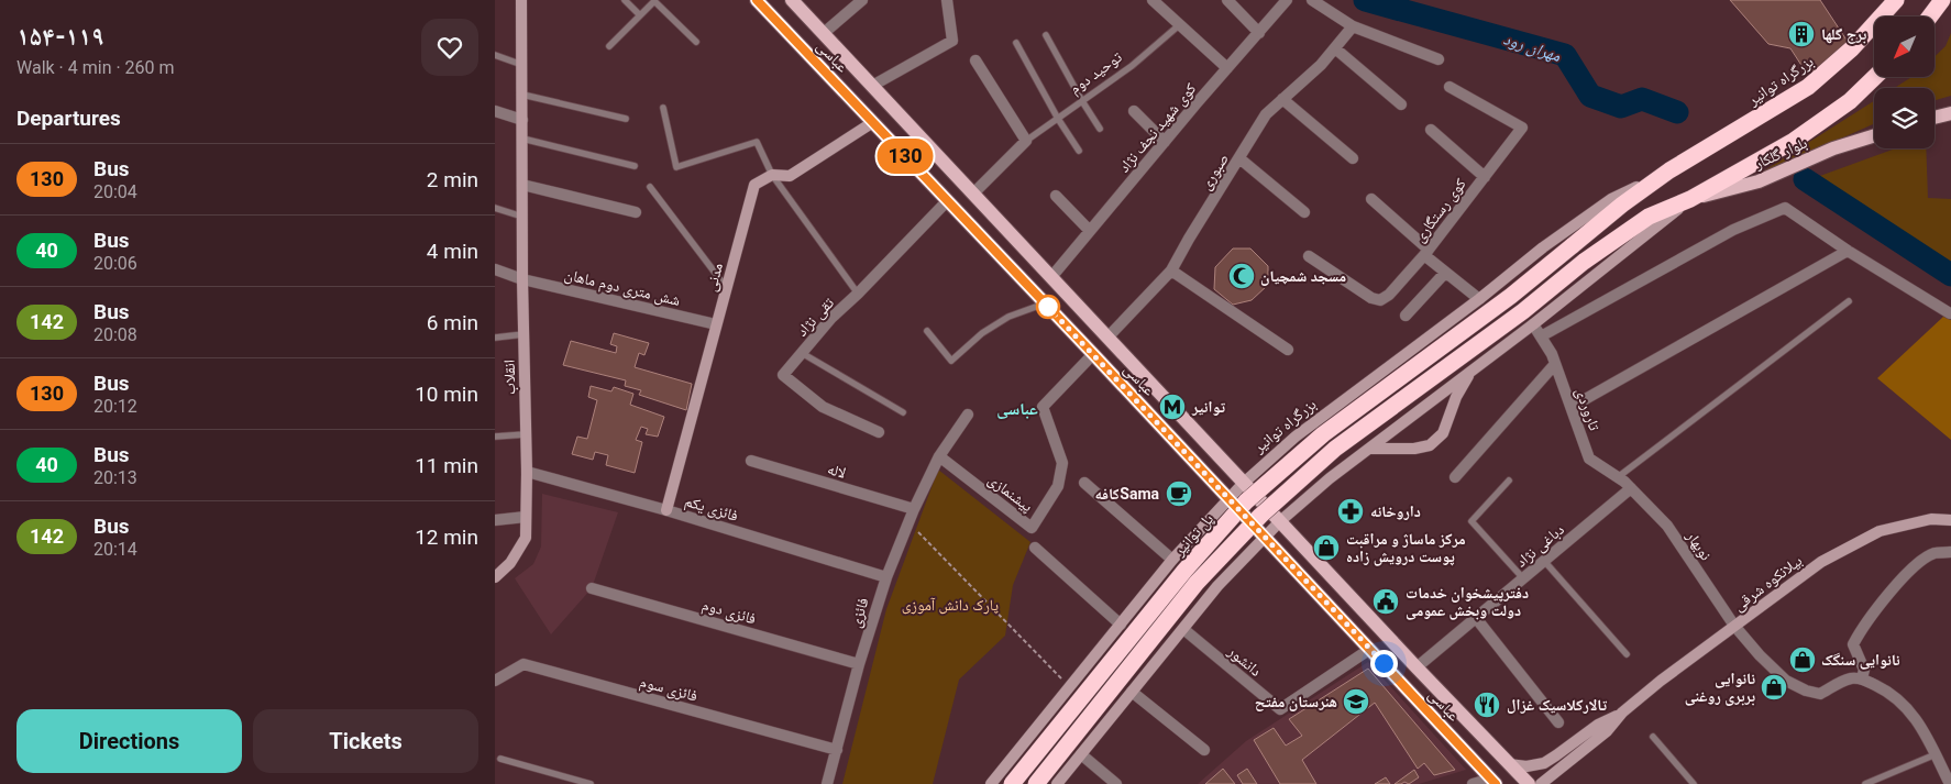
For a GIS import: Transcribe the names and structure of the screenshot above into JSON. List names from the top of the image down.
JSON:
{
  "streets": {
    "highway": ["بزرگراه توانیر", "پل توانیر"],
    "main road": ["عباسى", "بلوار گلکار"],
    "street": [
      "توحید دوم",
      "کوی شهید نجف نژاد",
      "صبوری",
      "کوی رستگاری",
      "مدنی",
      "شش متری دوم ماهان",
      "تقی نژاد",
      "انقلاب",
      "تاروردی",
      "لاله",
      "پیشنمازی",
      "فائزی یکم",
      "دباغی نژاد",
      "نوبهار",
      "بیلانکوه شرقی",
      "فائزی دوم",
      "فائزی",
      "دانشور",
      "فائزی سوم"
    ]
  },
  "crossings": [
    ["عباسى", "توحید دوم"],
    ["عباسى", "بزرگراه توانیر"],
    ["عباسى", "کوی شهید نجف نژاد"],
    ["عباسى", "صبوری"],
    ["عباسى", "تقی نژاد"],
    ["عباسى", "پیشنمازی"],
    ["عباسى", "دباغی نژاد"],
    ["عباسى", "بیلانکوه شرقی"],
    ["عباسى", "دانشور"],
    ["بزرگراه توانیر", "کوی رستگاری"],
    ["بزرگراه توانیر", "پل توانیر"],
    ["مدنی", "شش متری دوم ماهان"],
    ["مدنی", "فائزی یکم"],
    ["شش متری دوم ماهان", "انقلاب"],
    ["انقلاب", "فائزی یکم"],
    ["تاروردی", "دباغی نژاد"],
    ["تاروردی", "نوبهار"],
    ["لاله", "فائزی"],
    ["پیشنمازی", "فائزی"],
    ["فائزی یکم", "فائزی"],
    ["دباغی نژاد", "نوبهار"],
    ["نوبهار", "بیلانکوه شرقی"],
    ["فائزی دوم", "فائزی"],
    ["فائزی", "فائزی سوم"]
  ],
  "districts": ["عباسی"],
  "water": ["مهران رود"],
  "parks": ["پارک دانش آموزی"],
  "places": {
    "building": ["برج گلها"],
    "mosque": ["مسجد شمچیان"],
    "metro station": ["توانیر"],
    "cafe": ["کافهSama"],
    "pharmacy": ["داروخانه"],
    "shop": ["مرکز ماساژ و مراقبت پوست درویش زاده", "نانوایی سنگک", "نانوایی بربری روغنی"],
    "public building": ["دفترپیشخوان خدمات دولت وبخش عمومی"],
    "school or university": ["هنرستان مفتح"],
    "restaurant": ["تالارکلاسیک غزال"]
  },
  "lines": ["bus line 130"],
  "north": "bottom left",
  "page": {
    "heading": [
      ["۱۵۴-۱۱۹", "Walk · 4 min · 260 m"],
      "Departures"
    ],
    "on_map": "130",
    "list": [
      {
        "mark": "130",
        "name": "Bus",
        "note": "20:04",
        "value": "2 min"
      },
      {
        "mark": "40",
        "name": "Bus",
        "note": "20:06",
        "value": "4 min"
      },
      {
        "mark": "142",
        "name": "Bus",
        "note": "20:08",
        "value": "6 min"
      },
      {
        "mark": "130",
        "name": "Bus",
        "note": "20:12",
        "value": "10 min"
      },
      {
        "mark": "40",
        "name": "Bus",
        "note": "20:13",
        "value": "11 min"
      },
      {
        "mark": "142",
        "name": "Bus",
        "note": "20:14",
        "value": "12 min"
      }
    ],
    "buttons": ["Directions", "Tickets"]
  }
}
